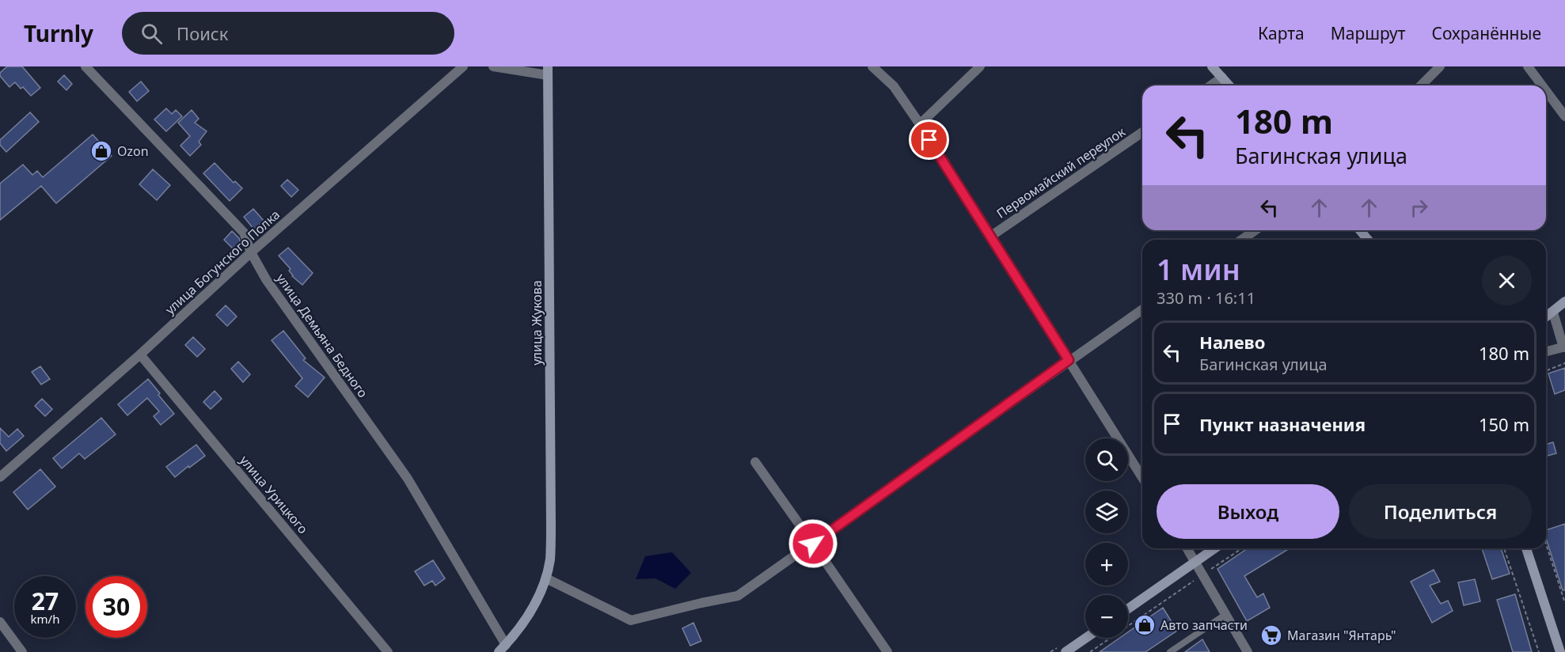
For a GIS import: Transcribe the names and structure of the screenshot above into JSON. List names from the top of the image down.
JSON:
{
  "streets": {
    "main road": ["улица Жукова"],
    "street": [
      "Первомайский переулок",
      "улица Богунского Полка",
      "улица Демьяна Бедного",
      "улица Урицкого"
    ]
  },
  "crossings": [
    ["улица Богунского Полка", "улица Демьяна Бедного"],
    ["улица Богунского Полка", "улица Урицкого"],
    ["улица Жукова", "улица Демьяна Бедного"]
  ],
  "places": {
    "shop": ["Ozon", "Авто запчасти"],
    "supermarket": ["Магазин \"Янтарь\""]
  },
  "page": {
    "header": "Turnly",
    "search": "Поиск",
    "nav": ["Карта", "Маршрут", "Сохранённые"],
    "turn": ["180 m", "Багинская улица"],
    "heading": ["1 мин", "330 m · 16:11"],
    "list": [
      {
        "name": "Налево",
        "note": "Багинская улица",
        "value": "180 m"
      },
      {
        "name": "Пункт назначения",
        "value": "150 m"
      }
    ],
    "map_buttons": ["+", "−"],
    "buttons": ["Выход", "Поделиться"],
    "speed": "27 km/h",
    "limit": "30"
  }
}
